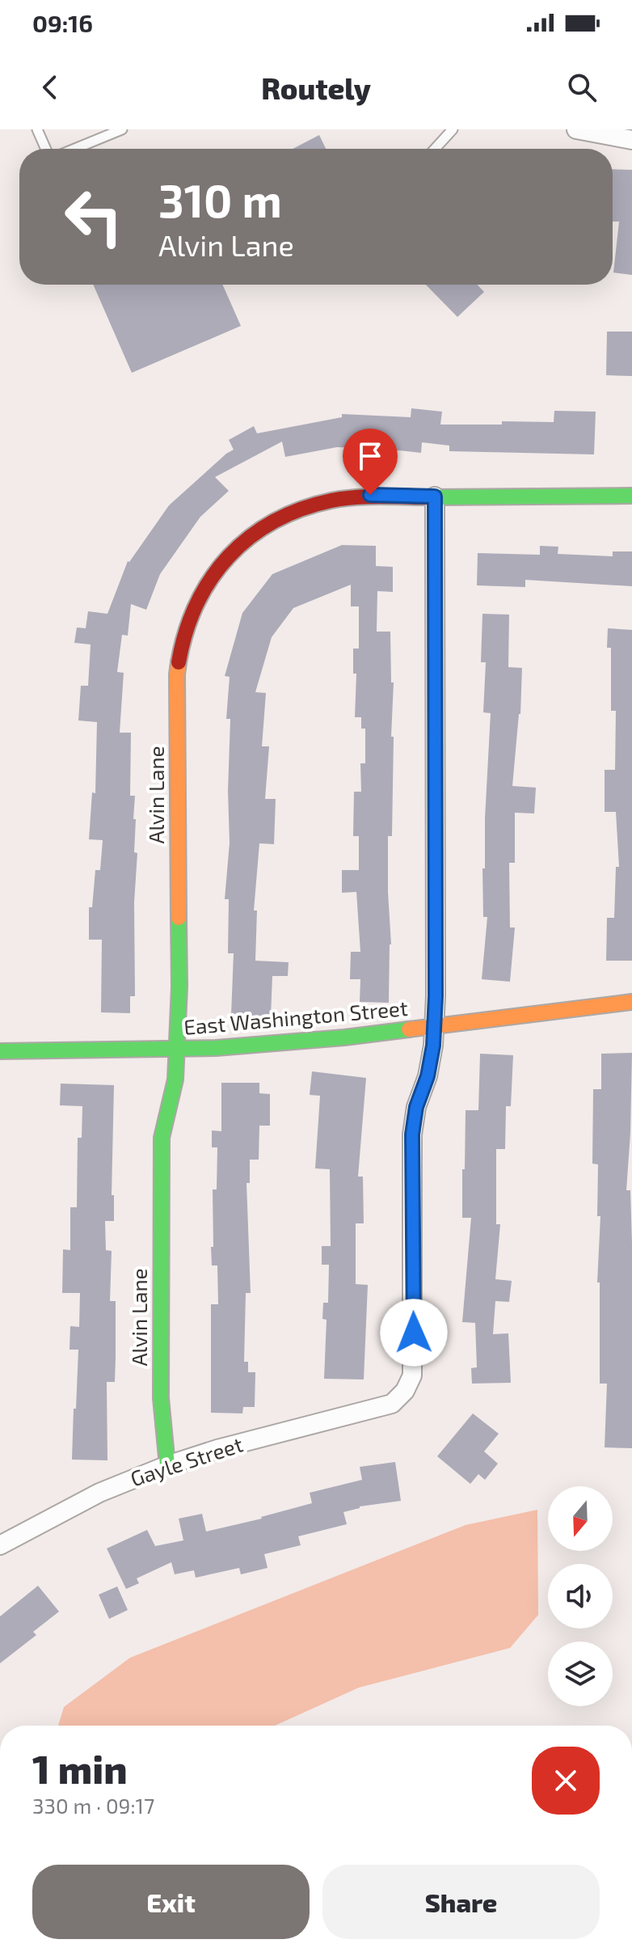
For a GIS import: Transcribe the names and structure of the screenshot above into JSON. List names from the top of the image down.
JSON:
{
  "streets": {
    "street": ["Alvin Lane", "East Washington Street", "Gayle Street"]
  },
  "crossings": [
    ["Alvin Lane", "East Washington Street"],
    ["Alvin Lane", "Gayle Street"],
    ["East Washington Street", "Gayle Street"]
  ],
  "north": "bottom",
  "page": {
    "status": "09:16",
    "header": "Routely",
    "turn": ["310 m", "Alvin Lane"],
    "heading": ["1 min", "330 m · 09:17"],
    "buttons": ["Exit", "Share"]
  }
}
